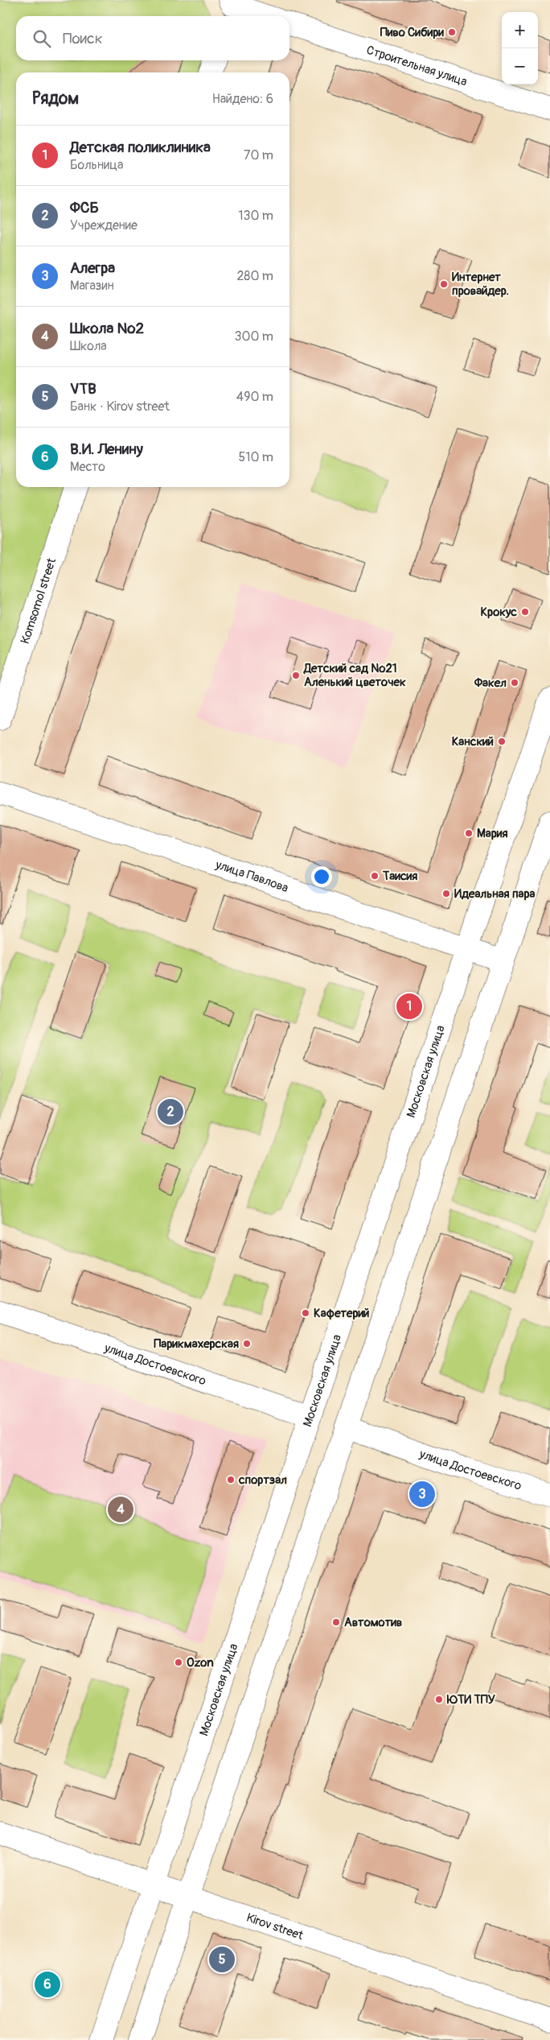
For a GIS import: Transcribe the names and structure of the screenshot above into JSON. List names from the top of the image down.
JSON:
{
  "streets": {
    "main road": [
      "Строительная улица",
      "Komsomol street",
      "улица Павлова",
      "Московская улица",
      "улица Достоевского",
      "Kirov street"
    ]
  },
  "crossings": [
    ["улица Павлова", "Московская улица"],
    ["Московская улица", "улица Достоевского"],
    ["Московская улица", "Kirov street"]
  ],
  "places": [
    "Пиво Сибири",
    "Интернет провайдер.",
    "Крокус",
    "Детский сад №21 Аленький цветочек",
    "Факел",
    "Канский",
    "Мария",
    "Таисия",
    "Идеальная пара",
    "Кафетерий",
    "Парикмахерская",
    "спортзал",
    "Автомотив",
    "Ozon",
    "ЮТИ ТПУ"
  ],
  "page": {
    "map_buttons": ["+", "−"],
    "search": "Поиск",
    "heading": ["Рядом", "Найдено: 6"],
    "list": [
      {
        "mark": "1",
        "name": "Детская поликлиника",
        "note": "Больница",
        "value": "70 m"
      },
      {
        "mark": "2",
        "name": "ФСБ",
        "note": "Учреждение",
        "value": "130 m"
      },
      {
        "mark": "3",
        "name": "Алегра",
        "note": "Магазин",
        "value": "280 m"
      },
      {
        "mark": "4",
        "name": "Школа №2",
        "note": "Школа",
        "value": "300 m"
      },
      {
        "mark": "5",
        "name": "VTB",
        "note": "Банк · Kirov street",
        "value": "490 m"
      },
      {
        "mark": "6",
        "name": "В.И. Ленину",
        "note": "Место",
        "value": "510 m"
      }
    ],
    "pins": [
      "1",
      "2",
      "3",
      "4",
      "5",
      "6"
    ]
  }
}
